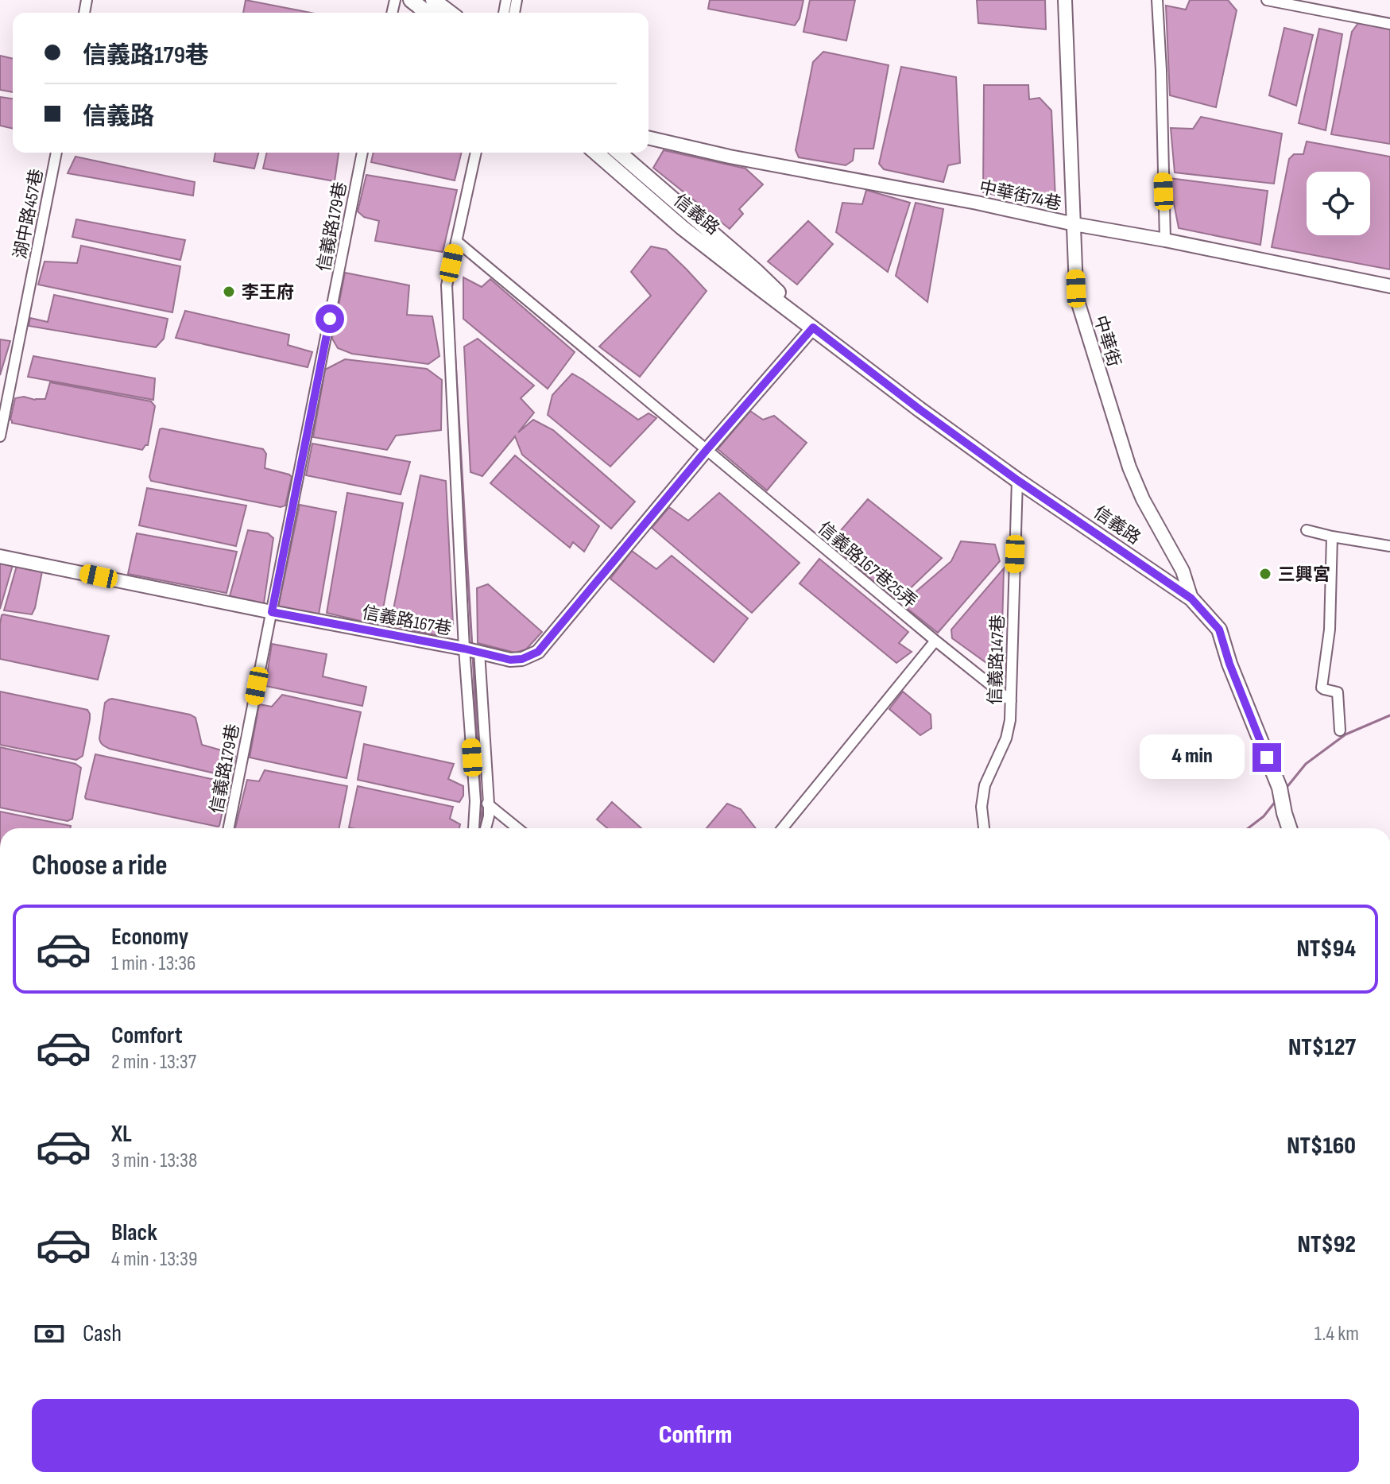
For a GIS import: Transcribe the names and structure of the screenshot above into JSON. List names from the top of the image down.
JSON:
{
  "streets": {
    "main road": ["信義路"],
    "street": [
      "中華街74巷",
      "湖中路457巷",
      "信義路179巷",
      "中華街",
      "信義路167巷25弄",
      "信義路167巷",
      "信義路147巷"
    ]
  },
  "crossings": [
    ["中華街74巷", "中華街"],
    ["信義路", "中華街"],
    ["信義路", "信義路167巷"],
    ["信義路", "信義路147巷"],
    ["信義路179巷", "信義路167巷"],
    ["信義路167巷25弄", "信義路167巷"],
    ["信義路167巷25弄", "信義路147巷"]
  ],
  "places": ["李王府", "三興宮"],
  "page": {
    "banner": ["信義路179巷", "信義路"],
    "bubble": "4 min",
    "heading": "Choose a ride",
    "list": [
      {
        "name": "Economy",
        "note": "1 min · 13:36",
        "value": "NT$94"
      },
      {
        "name": "Comfort",
        "note": "2 min · 13:37",
        "value": "NT$127"
      },
      {
        "name": "XL",
        "note": "3 min · 13:38",
        "value": "NT$160"
      },
      {
        "name": "Black",
        "note": "4 min · 13:39",
        "value": "NT$92"
      }
    ],
    "pay": ["Cash", "1.4 km"],
    "buttons": "Confirm"
  }
}
